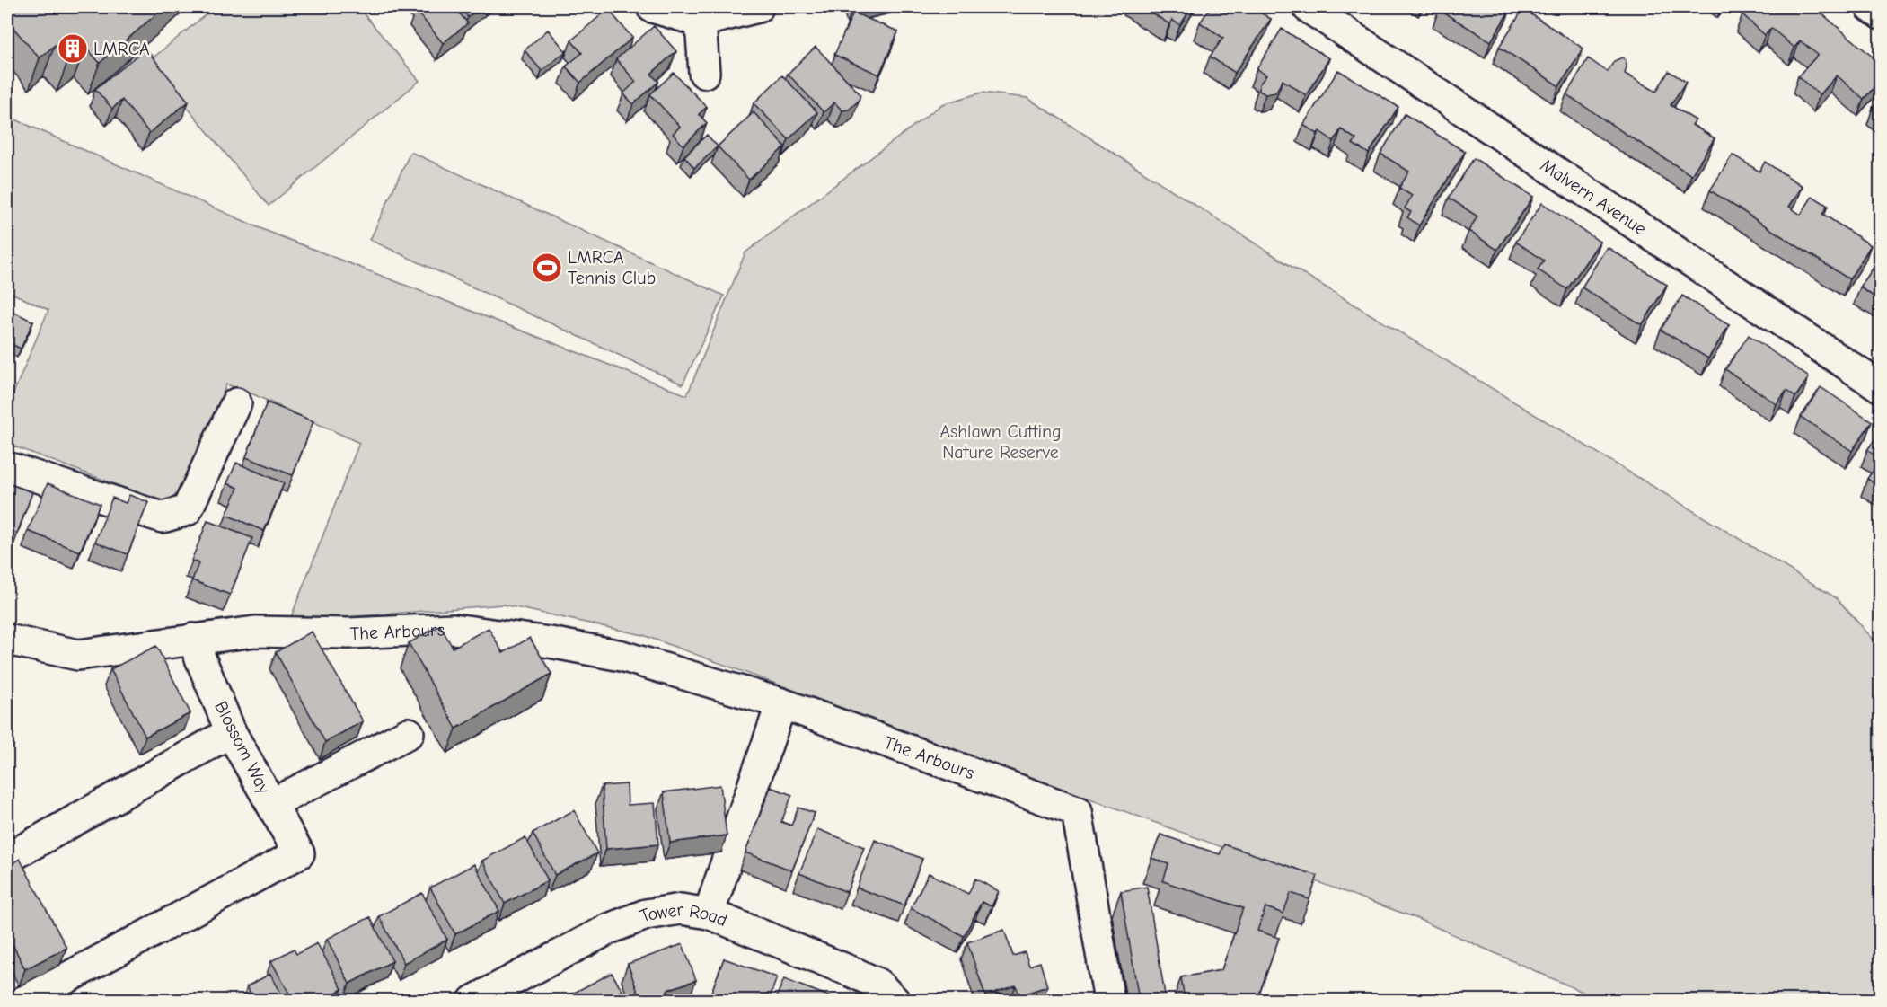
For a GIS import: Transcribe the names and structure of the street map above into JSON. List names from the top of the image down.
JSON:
{
  "streets": {
    "street": [
      "Malvern Avenue",
      "The Arbours",
      "Blossom Way",
      "Tower Road"
    ]
  },
  "crossings": [
    ["The Arbours", "Blossom Way"]
  ],
  "parks": ["Ashlawn Cutting Nature Reserve"],
  "places": {
    "building": ["LMRCA"],
    "sports": ["LMRCA Tennis Club"]
  }
}
